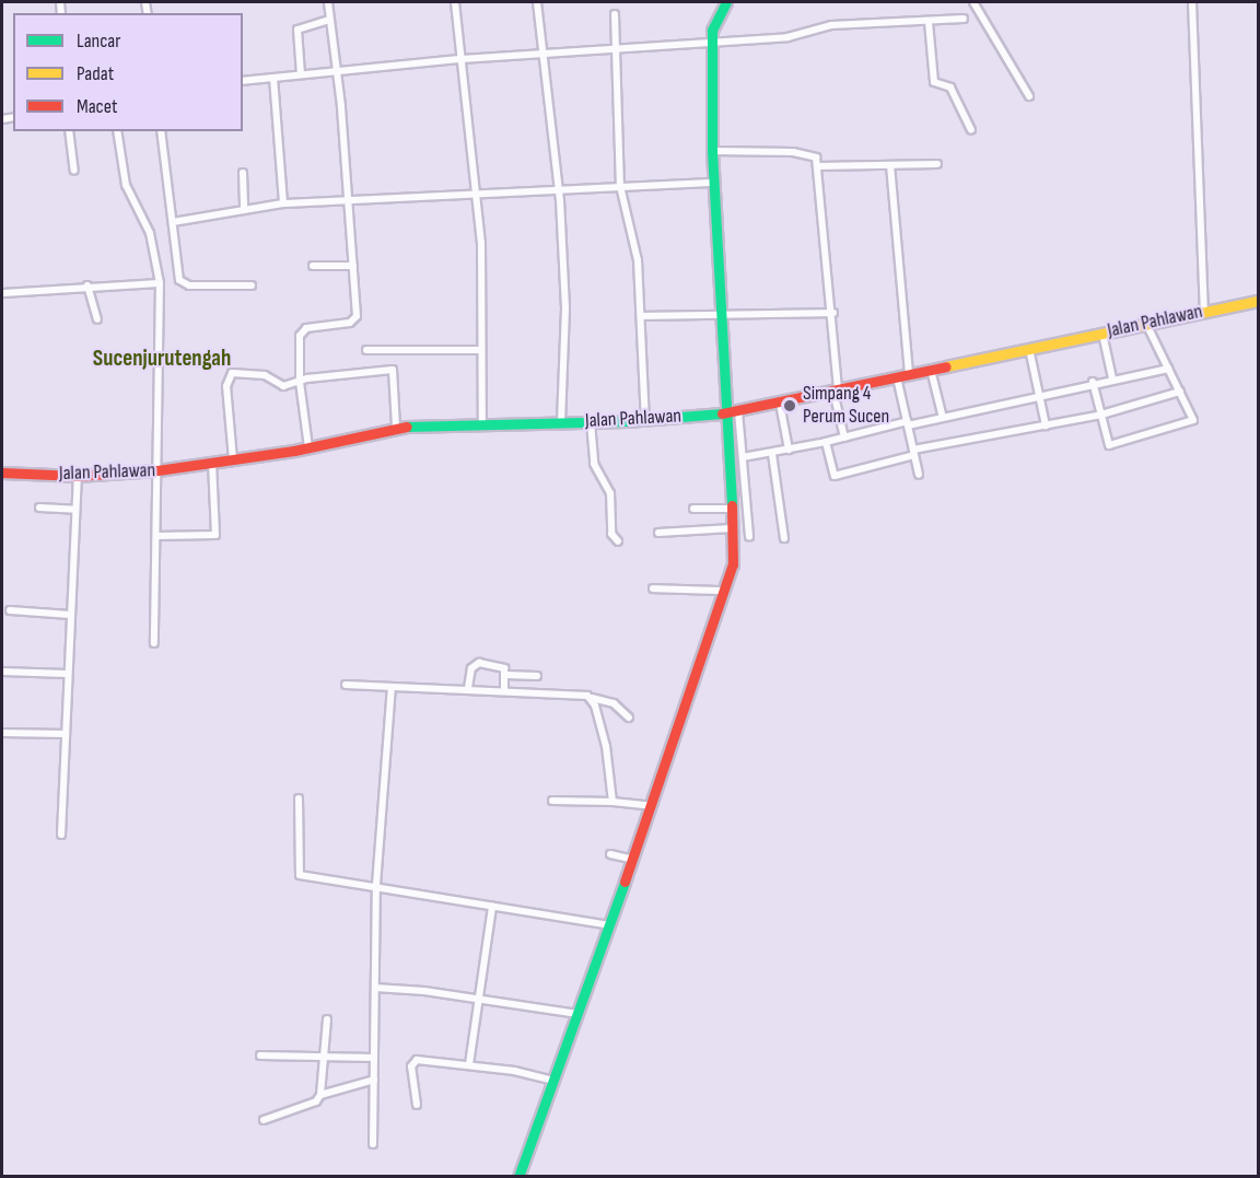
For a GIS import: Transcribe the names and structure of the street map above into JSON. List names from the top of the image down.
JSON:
{
  "streets": {
    "main road": ["Jalan Pahlawan"]
  },
  "districts": ["Sucenjurutengah"],
  "places": ["Simpang 4 Perum Sucen"],
  "legend": ["Lancar", "Padat", "Macet"]
}
